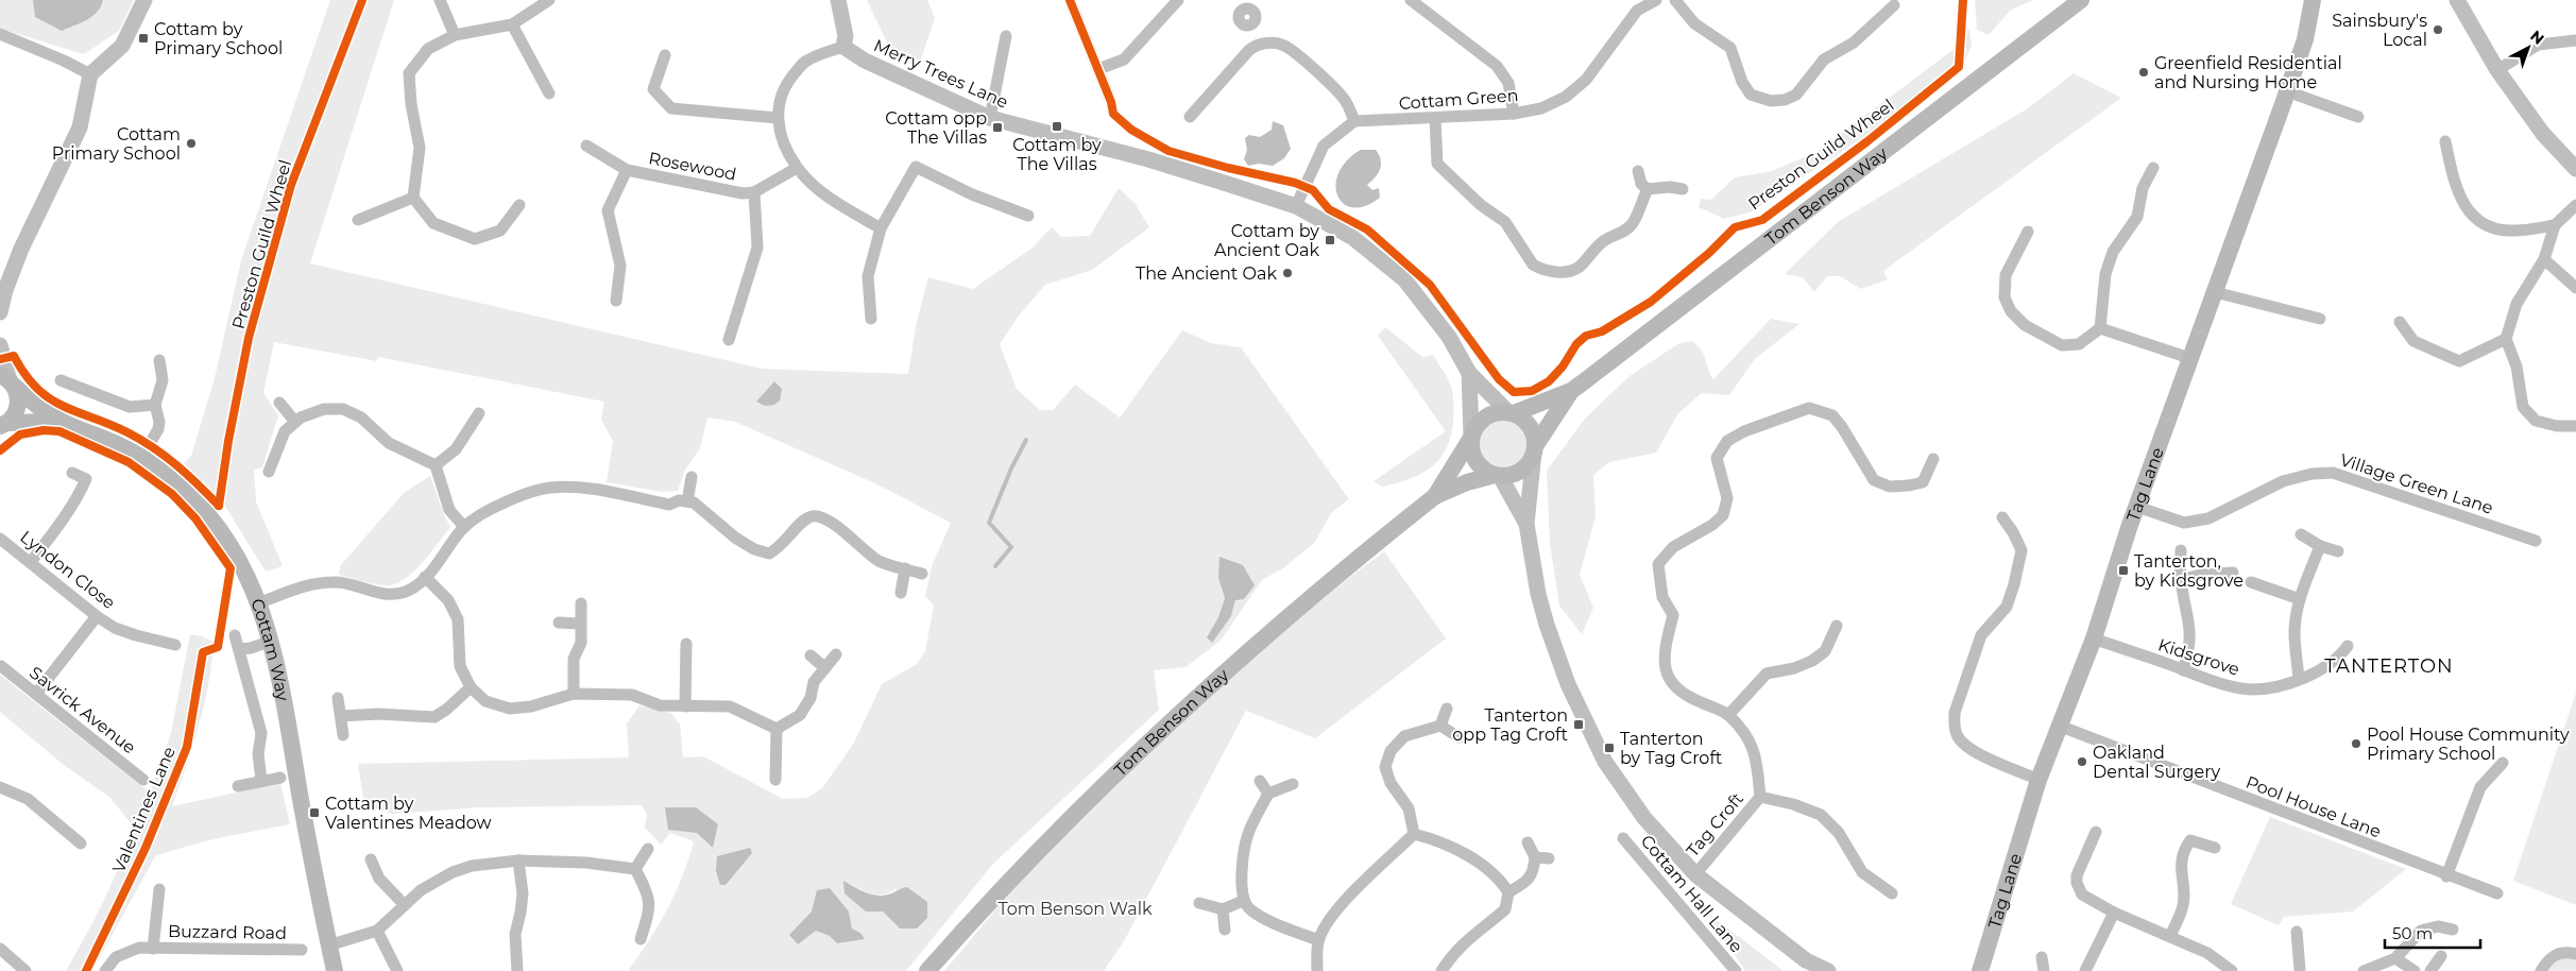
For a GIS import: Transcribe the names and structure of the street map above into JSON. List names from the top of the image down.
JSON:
{
  "streets": {
    "main road": ["Tom Benson Way", "Tag Lane", "Cottam Way"],
    "street": [
      "Merry Trees Lane",
      "Cottam Green",
      "Rosewood",
      "Village Green Lane",
      "Lyndon Close",
      "Kidsgrove",
      "Savrick Avenue",
      "Pool House Lane",
      "Tag Croft",
      "Cottam Hall Lane",
      "Buzzard Road"
    ],
    "cycle path": ["Preston Guild Wheel", "Valentines Lane"]
  },
  "crossings": [
    ["Merry Trees Lane", "Tom Benson Way"],
    ["Village Green Lane", "Tag Lane"],
    ["Tag Lane", "Kidsgrove"],
    ["Tag Lane", "Pool House Lane"]
  ],
  "districts": ["TANTERTON"],
  "parks": ["Tom Benson Walk"],
  "places": {
    "other": [
      "Sainsbury's Local",
      "Greenfield Residential and Nursing Home",
      "Cottam Primary School",
      "The Ancient Oak",
      "Pool House Community Primary School",
      "Oakland Dental Surgery"
    ],
    "transit": [
      "Cottam by Primary School",
      "Cottam by The Villas",
      "Cottam opp The Villas",
      "Cottam by Ancient Oak",
      "Tanterton, by Kidsgrove",
      "Tanterton opp Tag Croft",
      "Tanterton by Tag Croft",
      "Cottam by Valentines Meadow"
    ]
  },
  "scale_bar": "50 m",
  "north": "top right"
}
